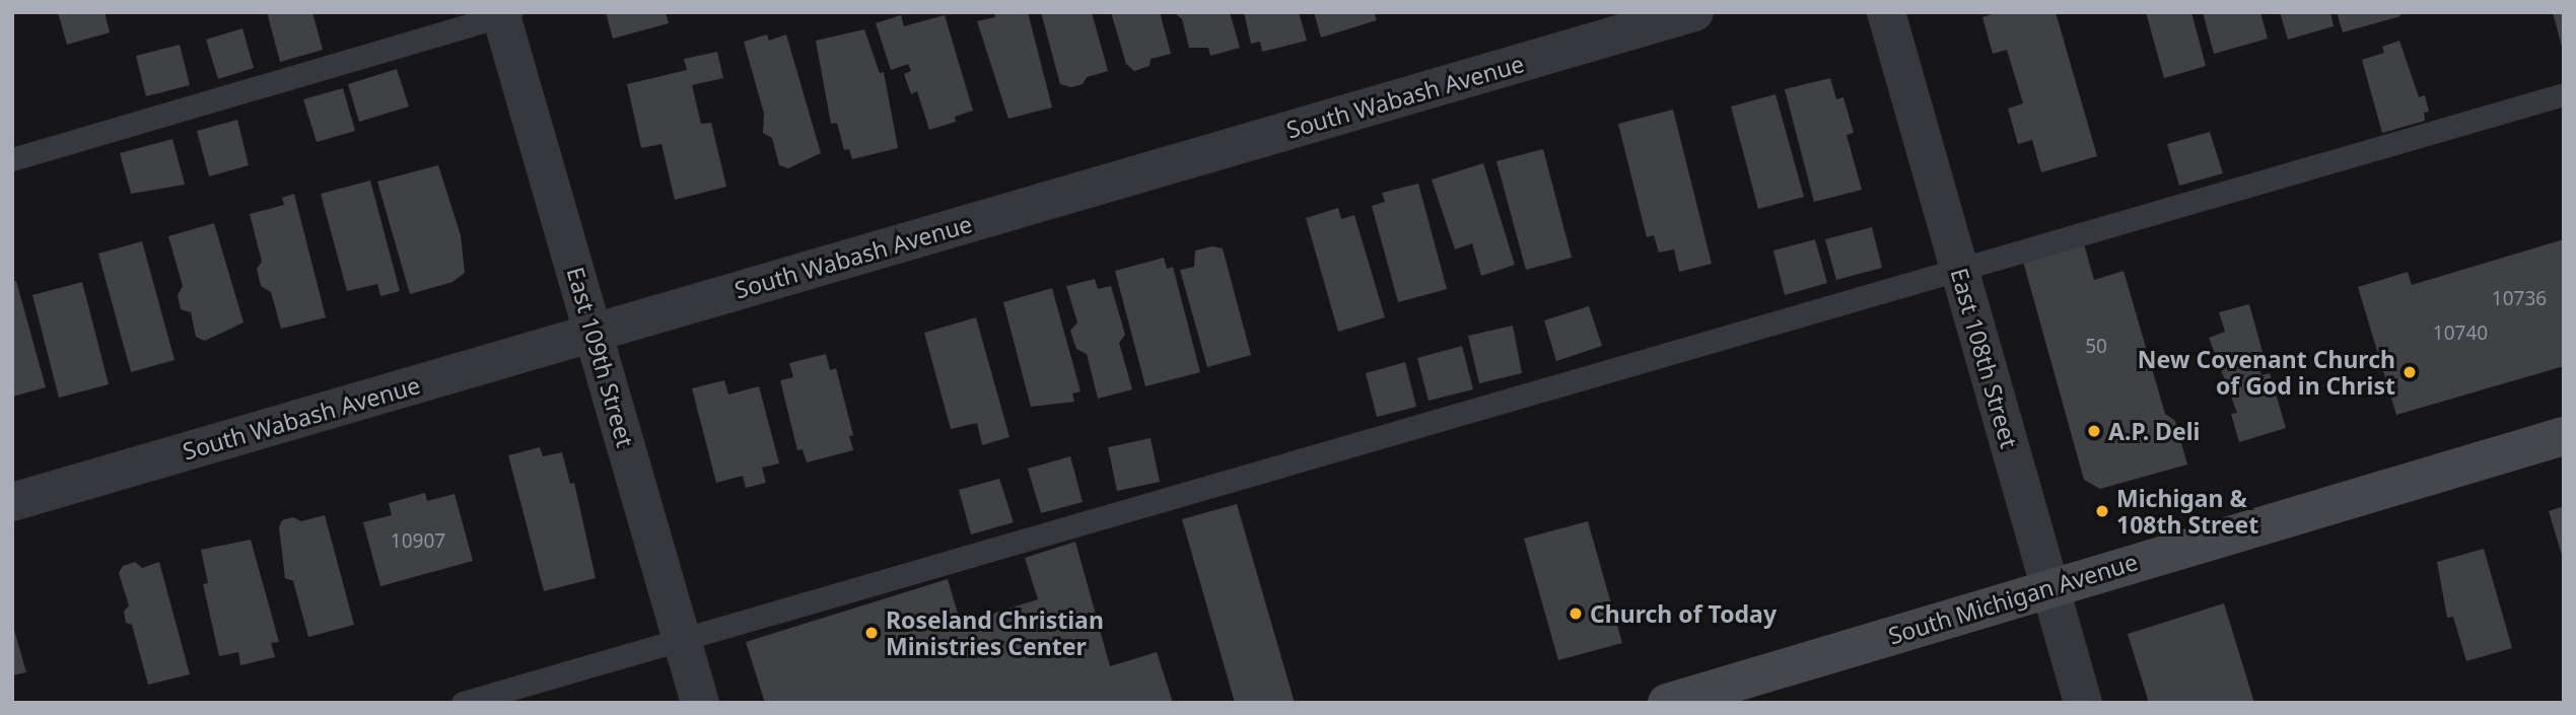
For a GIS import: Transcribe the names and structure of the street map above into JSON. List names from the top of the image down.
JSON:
{
  "streets": {
    "main road": ["South Michigan Avenue"],
    "street": ["South Wabash Avenue", "East 109th Street", "East 108th Street"]
  },
  "crossings": [
    ["South Wabash Avenue", "East 109th Street"],
    ["East 108th Street", "South Michigan Avenue"]
  ],
  "places": [
    "New Covenant Church of God in Christ",
    "A.P. Deli",
    "Michigan & 108th Street",
    "Church of Today",
    "Roseland Christian Ministries Center"
  ],
  "house_numbers": [
    "10736",
    "10740",
    "50",
    "10907"
  ]
}
